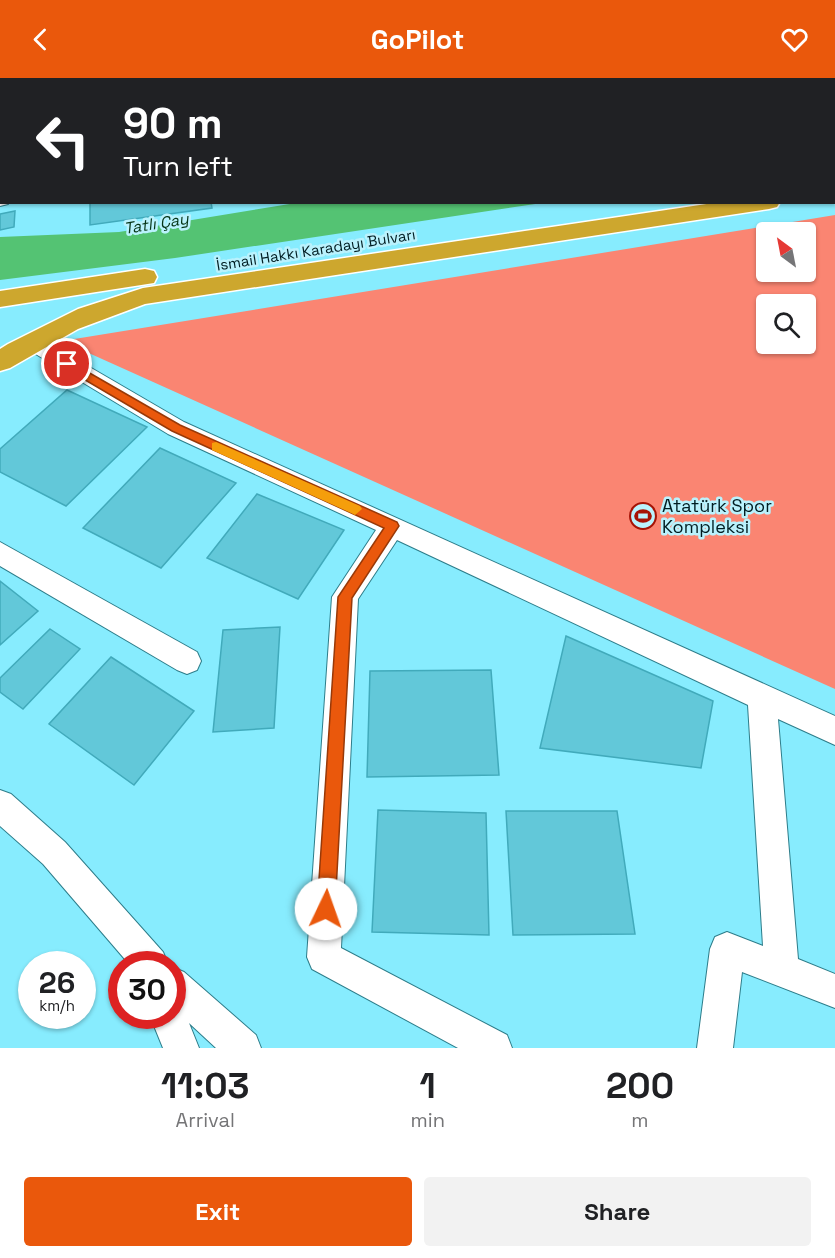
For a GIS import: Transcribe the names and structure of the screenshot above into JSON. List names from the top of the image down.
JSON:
{
  "streets": {
    "highway": ["İsmail Hakkı Karadayı Bulvarı"]
  },
  "water": ["Tatlı Çay"],
  "places": {
    "sports": ["Atatürk Spor Kompleksi"]
  },
  "north": "top left",
  "page": {
    "header": "GoPilot",
    "turn": ["90 m", "Turn left"],
    "speed": "26 km/h",
    "limit": "30",
    "eta": [
      "11:03",
      "Arrival",
      "1",
      "min",
      "200",
      "m"
    ],
    "buttons": ["Exit", "Share"]
  }
}
